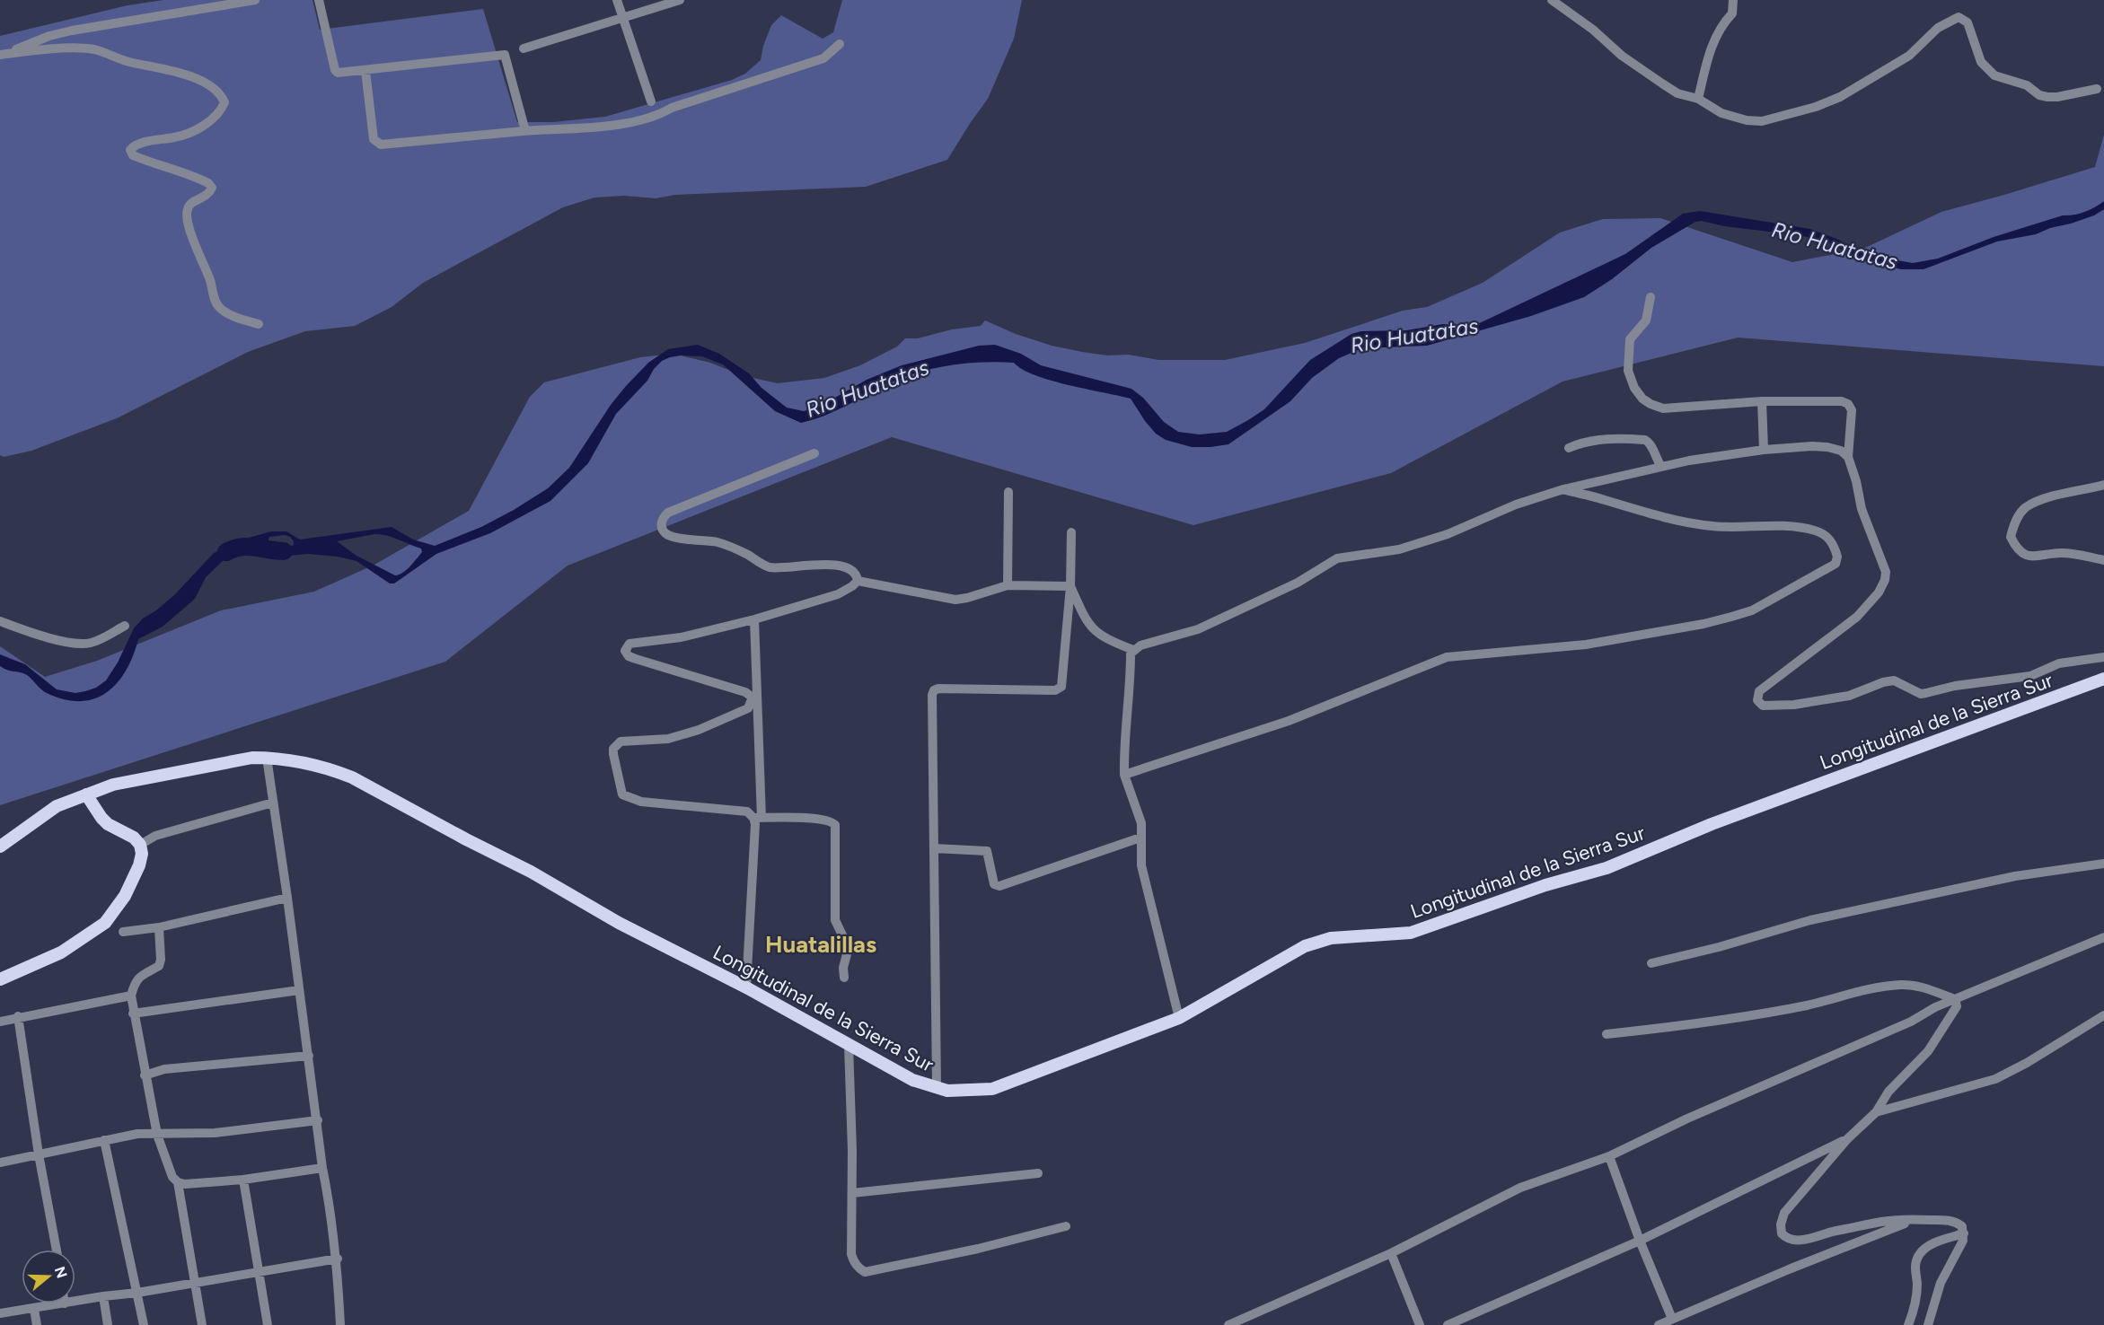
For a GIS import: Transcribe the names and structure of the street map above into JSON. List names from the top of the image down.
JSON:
{
  "streets": {
    "main road": ["Longitudinal de la Sierra Sur"]
  },
  "districts": ["Huatalillas"],
  "water": ["Rio Huatatas"],
  "north": "right"
}
